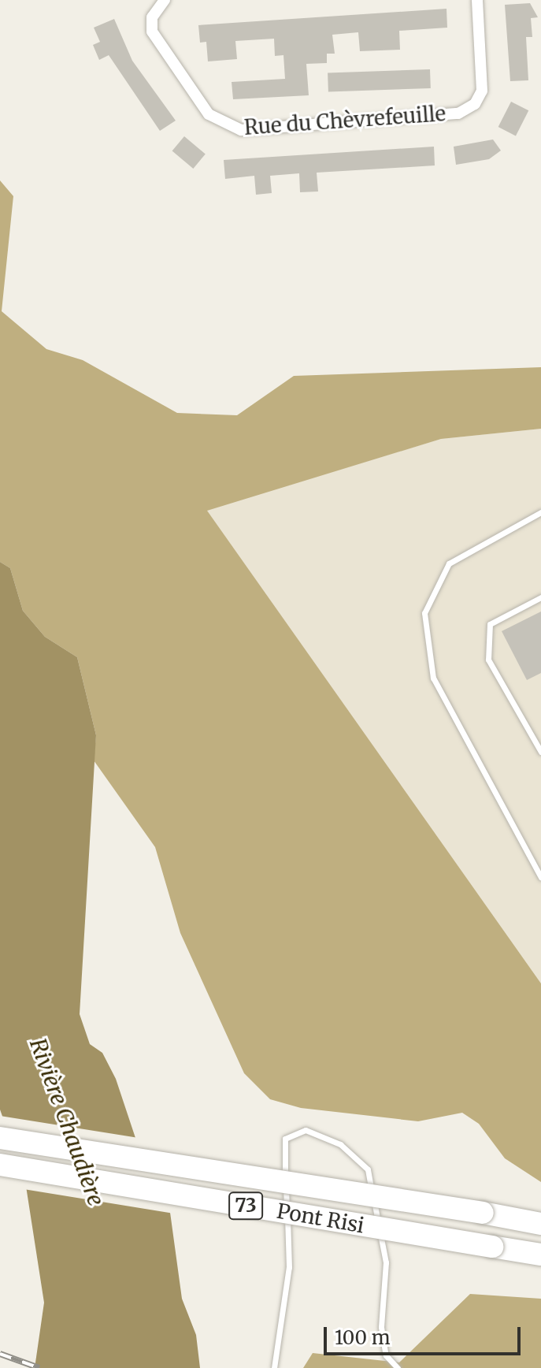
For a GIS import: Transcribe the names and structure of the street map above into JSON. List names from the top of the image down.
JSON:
{
  "streets": {
    "highway": ["73", "Pont Risi"],
    "street": ["Rue du Chèvrefeuille"]
  },
  "water": ["Rivière Chaudière"],
  "scale_bar": "100 m"
}
